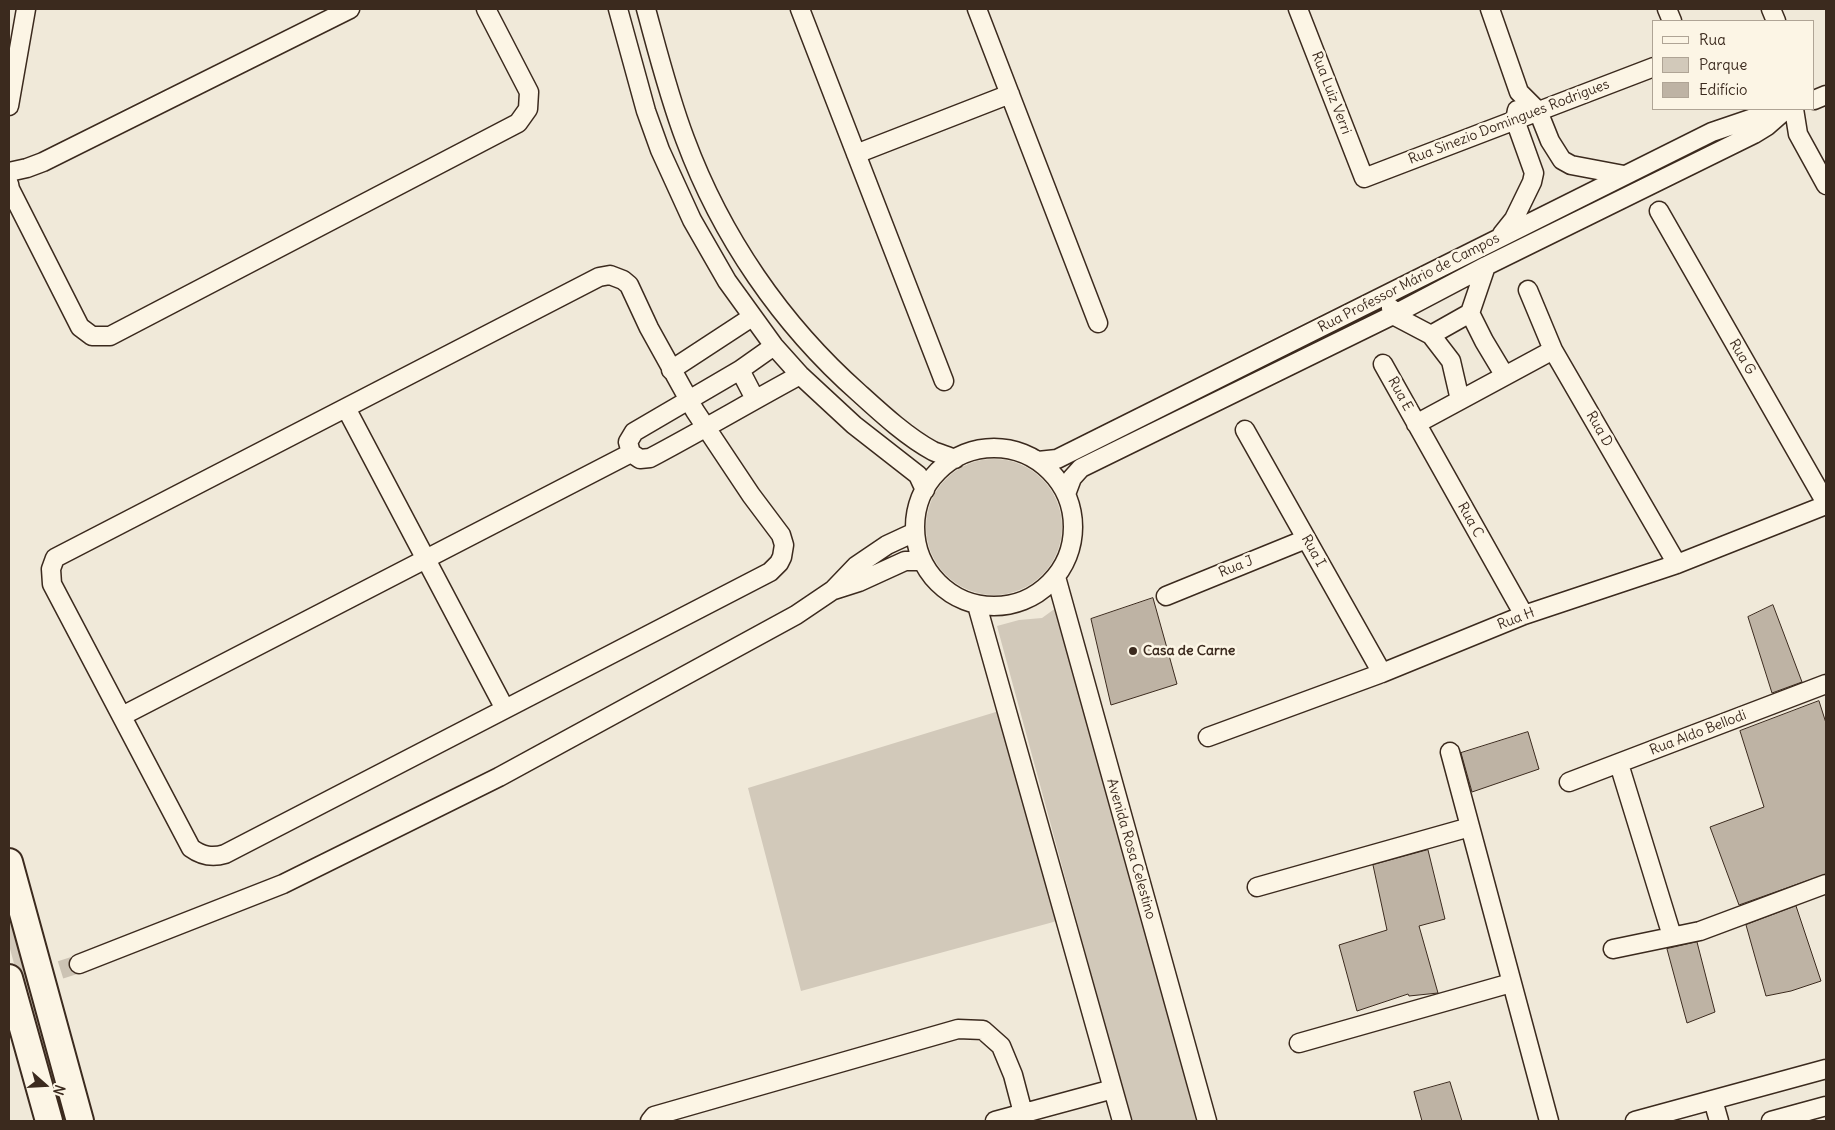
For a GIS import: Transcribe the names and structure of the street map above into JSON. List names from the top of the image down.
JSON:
{
  "streets": {
    "street": [
      "Rua Luiz Verri",
      "Rua Sinezio Domingues Rodrigues",
      "Rua Professor Mário de Campos",
      "Rua G",
      "Rua E",
      "Rua D",
      "Rua C",
      "Rua I",
      "Rua J",
      "Rua H",
      "Rua Aldo Bellodi",
      "Avenida Rosa Celestino"
    ]
  },
  "crossings": [
    ["Rua Luiz Verri", "Rua Sinezio Domingues Rodrigues"],
    ["Rua Professor Mário de Campos", "Avenida Rosa Celestino"],
    ["Rua G", "Rua H"],
    ["Rua E", "Rua C"],
    ["Rua D", "Rua H"],
    ["Rua C", "Rua H"],
    ["Rua I", "Rua J"],
    ["Rua I", "Rua H"]
  ],
  "places": ["Casa de Carne"],
  "legend": ["Rua", "Parque", "Edifício"],
  "north": "right"
}
